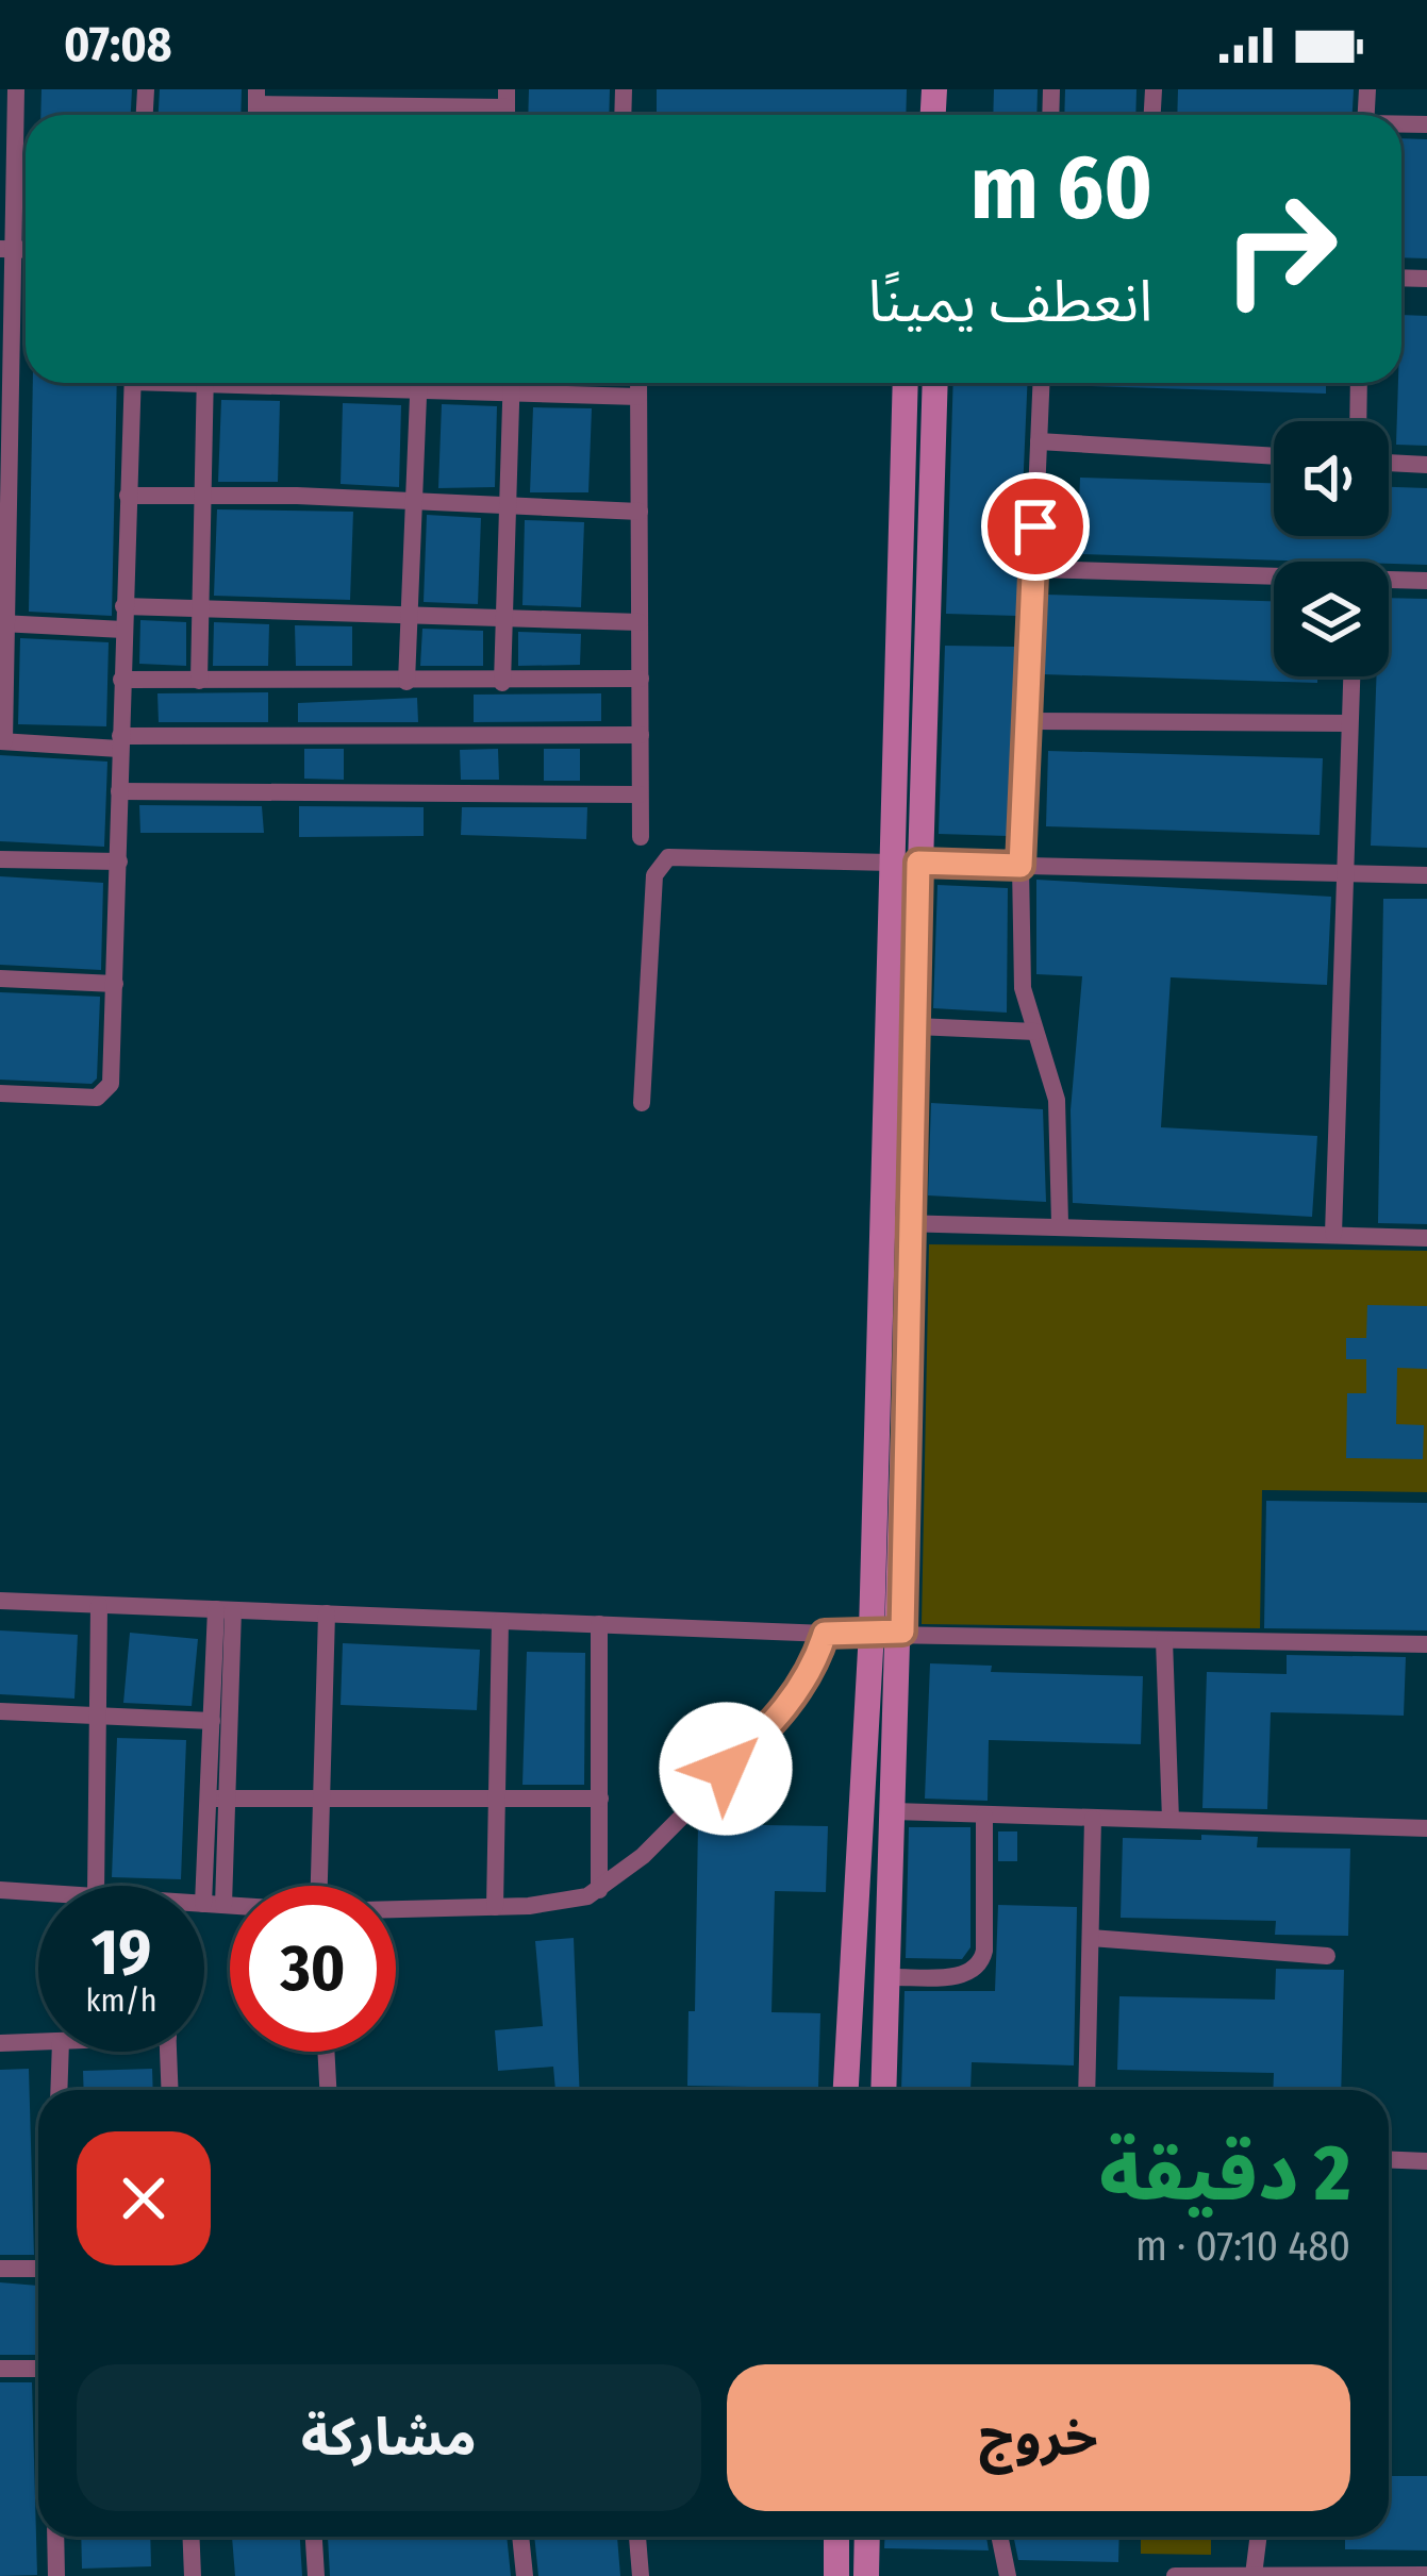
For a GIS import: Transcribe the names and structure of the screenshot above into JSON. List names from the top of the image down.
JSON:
{
  "page": {
    "status": "07:08",
    "turn": ["60 m", "انعطف يمينًا"],
    "speed": "19 km/h",
    "limit": "30",
    "heading": ["2 دقيقة", "480 m · 07:10"],
    "buttons": ["خروج", "مشاركة"]
  }
}
